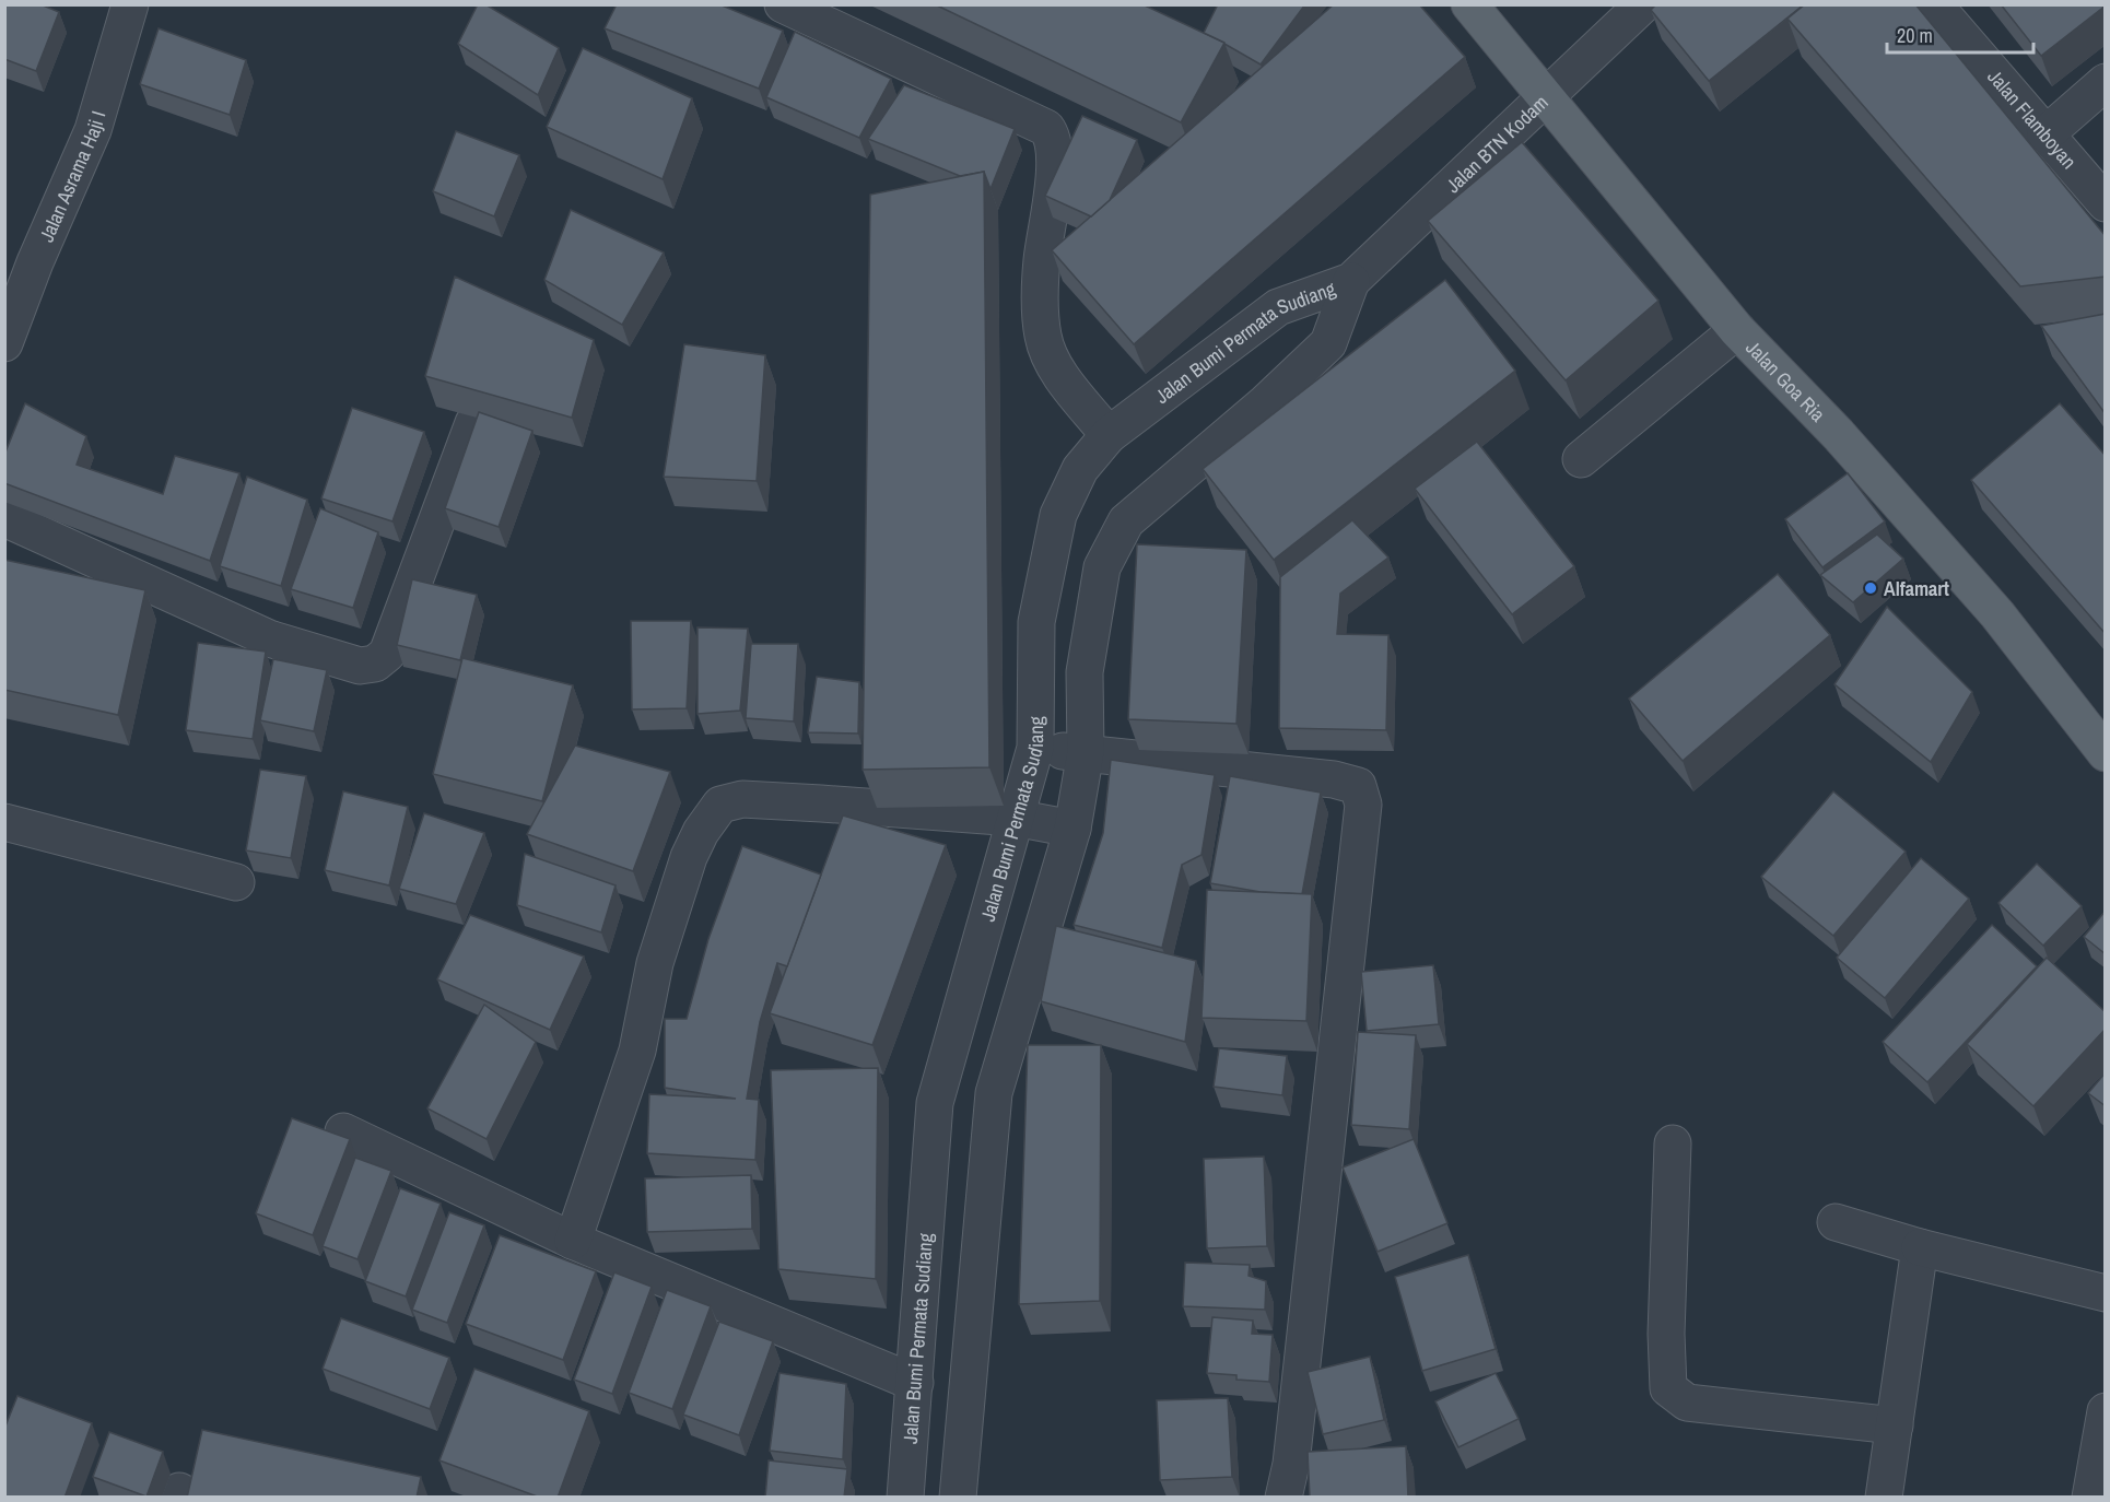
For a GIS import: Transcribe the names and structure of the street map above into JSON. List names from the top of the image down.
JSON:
{
  "streets": {
    "main road": ["Jalan Goa Ria"],
    "street": [
      "Jalan Flamboyan",
      "Jalan BTN Kodam",
      "Jalan Asrama Haji I",
      "Jalan Bumi Permata Sudiang"
    ]
  },
  "crossings": [
    ["Jalan BTN Kodam", "Jalan Bumi Permata Sudiang"],
    ["Jalan BTN Kodam", "Jalan Goa Ria"]
  ],
  "places": ["Alfamart"],
  "scale_bar": "20 m"
}
